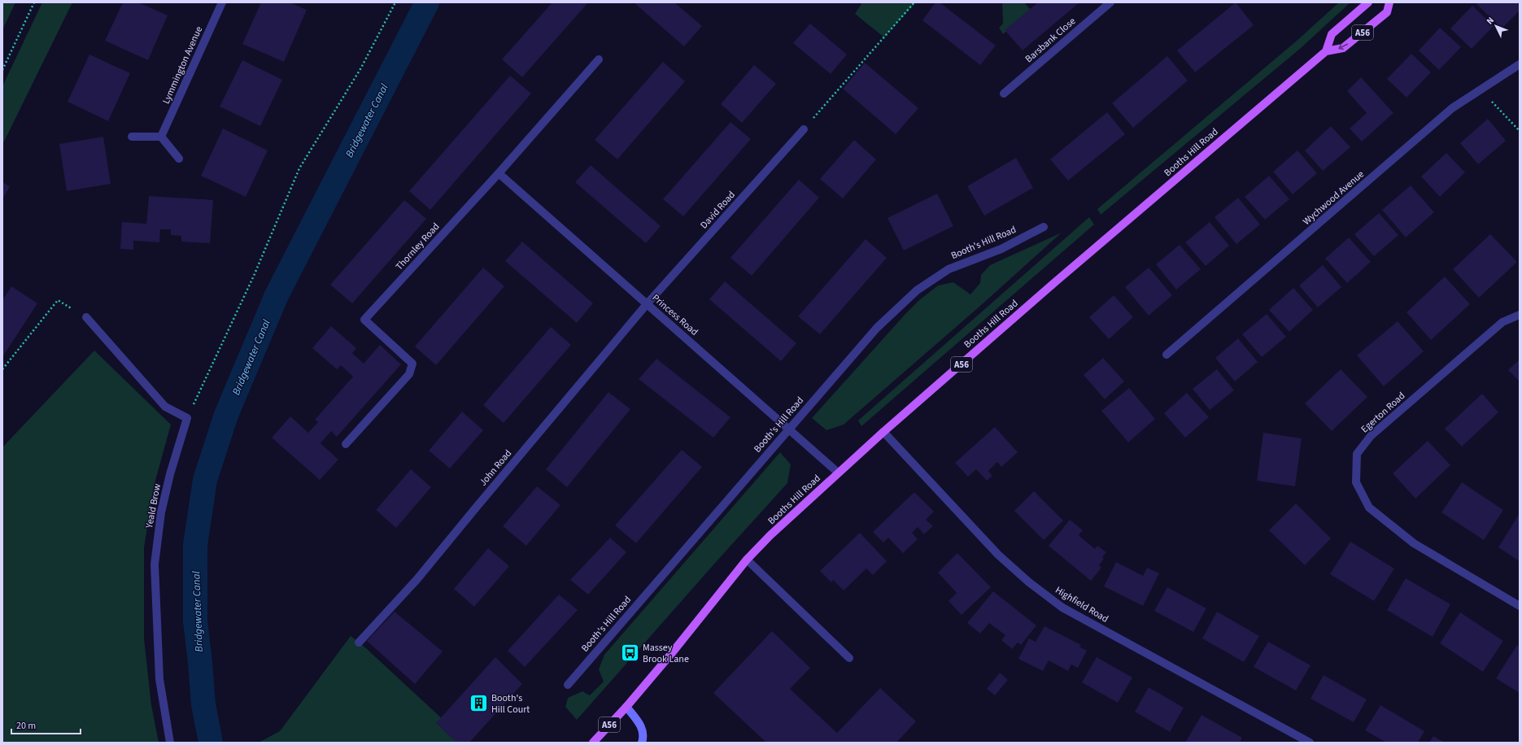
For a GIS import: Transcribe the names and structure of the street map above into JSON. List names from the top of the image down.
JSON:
{
  "streets": {
    "main road": ["A56", "Booths Hill Road"],
    "street": [
      "Barsbank Close",
      "Lymmington Avenue",
      "Wychwood Avenue",
      "David Road",
      "Booth's Hill Road",
      "Thornley Road",
      "Princess Road",
      "Egerton Road",
      "John Road",
      "Yeald Brow",
      "Highfield Road"
    ]
  },
  "crossings": [
    ["A56", "Booths Hill Road"],
    ["Booths Hill Road", "Princess Road"],
    ["Booths Hill Road", "Highfield Road"],
    ["David Road", "Princess Road"],
    ["David Road", "John Road"],
    ["Booth's Hill Road", "Princess Road"],
    ["Thornley Road", "Princess Road"],
    ["Princess Road", "John Road"]
  ],
  "water": ["Bridgewater Canal"],
  "places": {
    "bus stop": ["Massey Brook Lane"],
    "building": ["Booth's Hill Court"]
  },
  "scale_bar": "20 m",
  "north": "top left"
}
